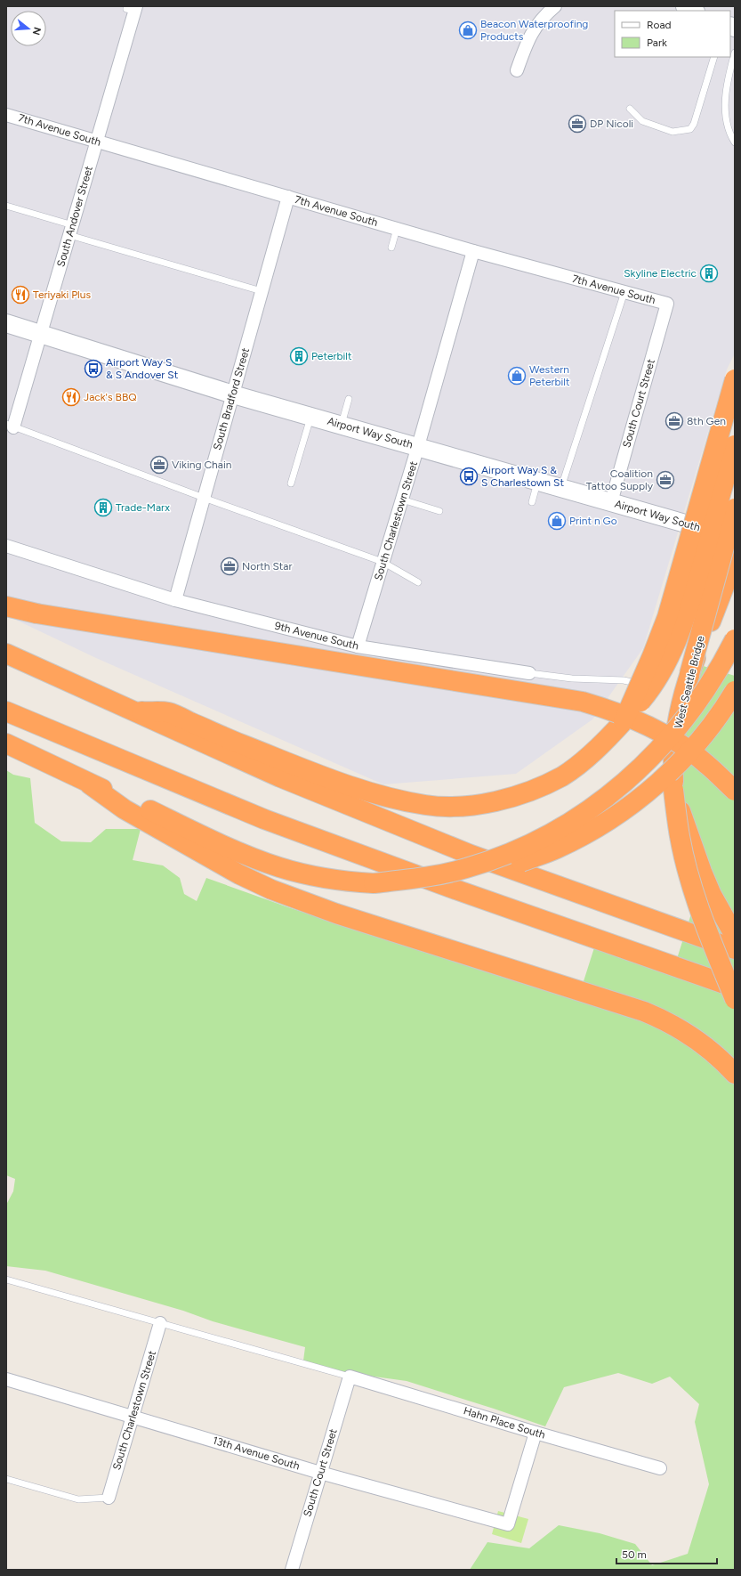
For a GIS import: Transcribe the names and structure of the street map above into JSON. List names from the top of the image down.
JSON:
{
  "streets": {
    "highway": ["West Seattle Bridge"],
    "main road": ["Airport Way South"],
    "street": [
      "7th Avenue South",
      "South Andover Street",
      "South Bradford Street",
      "South Court Street",
      "South Charlestown Street",
      "9th Avenue South",
      "Hahn Place South",
      "13th Avenue South"
    ]
  },
  "crossings": [
    ["7th Avenue South", "South Andover Street"],
    ["7th Avenue South", "South Bradford Street"],
    ["7th Avenue South", "South Court Street"],
    ["7th Avenue South", "South Charlestown Street"],
    ["South Andover Street", "Airport Way South"],
    ["South Bradford Street", "Airport Way South"],
    ["South Bradford Street", "9th Avenue South"],
    ["South Court Street", "Airport Way South"],
    ["South Court Street", "Hahn Place South"],
    ["South Court Street", "13th Avenue South"],
    ["Airport Way South", "South Charlestown Street"],
    ["South Charlestown Street", "9th Avenue South"],
    ["South Charlestown Street", "13th Avenue South"],
    ["Hahn Place South", "13th Avenue South"]
  ],
  "places": {
    "shop": ["Beacon Waterproofing Products", "Western Peterbilt", "Print n Go"],
    "office": [
      "DP Nicoli",
      "8th Gen",
      "Viking Chain",
      "Coalition Tattoo Supply",
      "North Star"
    ],
    "building": ["Skyline Electric", "Peterbilt", "Trade-Marx"],
    "restaurant": ["Teriyaki Plus", "Jack's BBQ"],
    "bus stop": ["Airport Way S & S Andover St", "Airport Way S & S Charlestown St"]
  },
  "legend": ["Road", "Park"],
  "scale_bar": "50 m",
  "north": "right"
}
